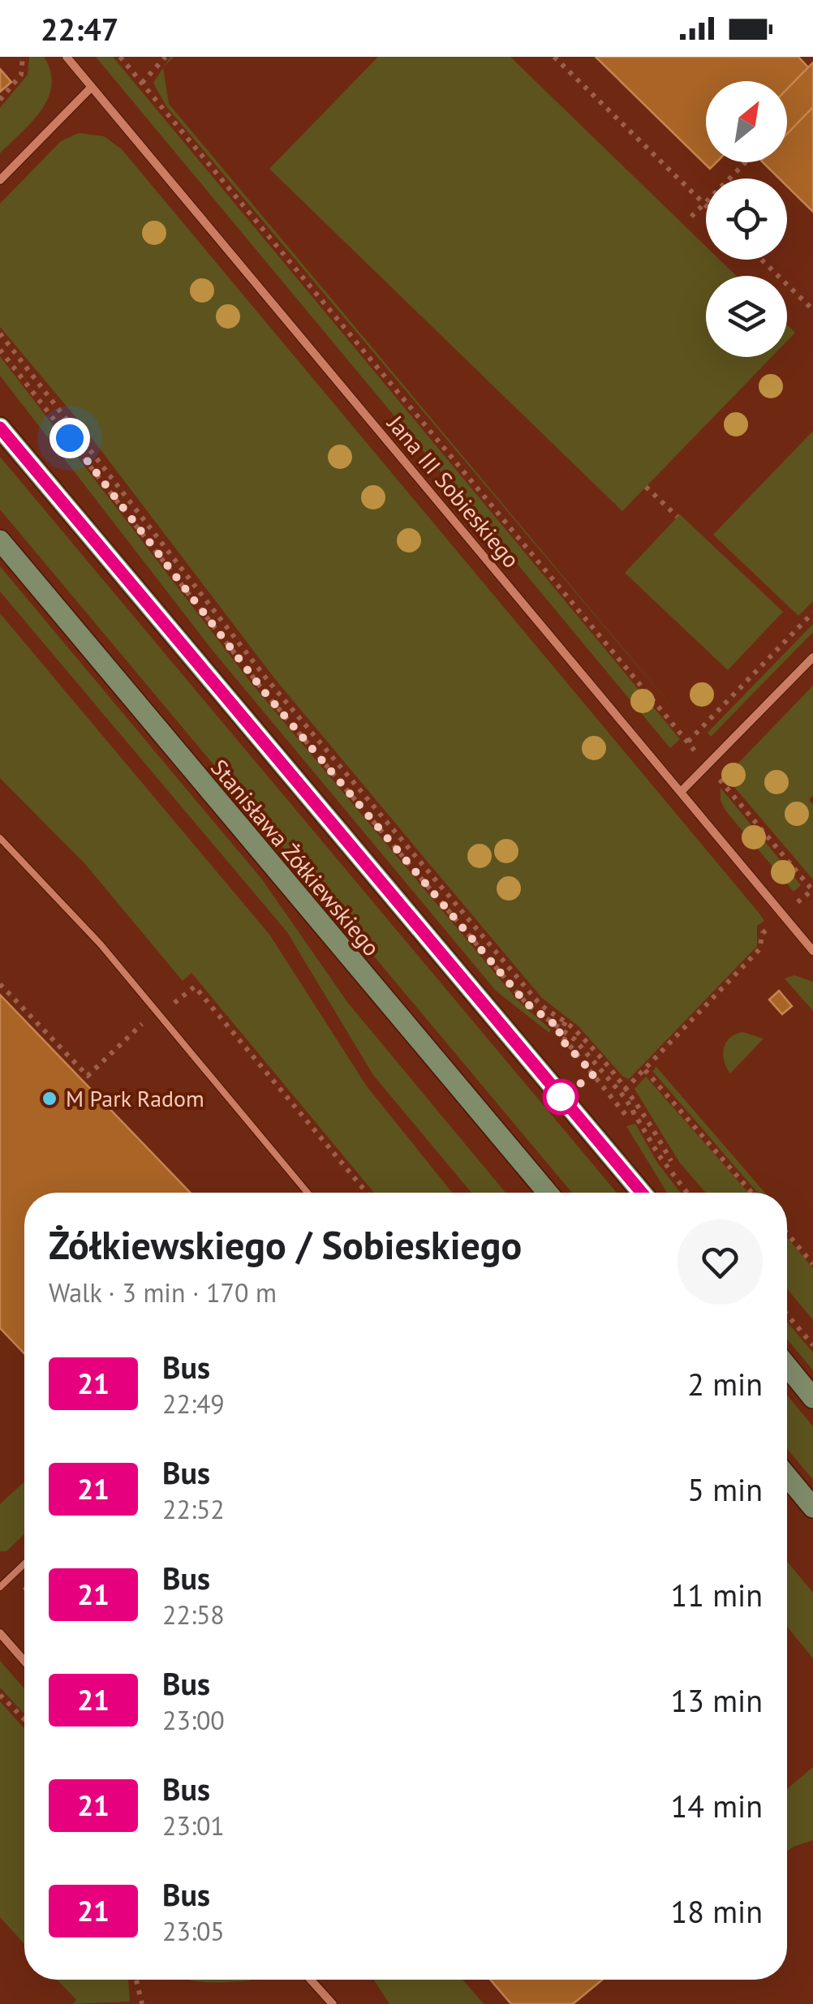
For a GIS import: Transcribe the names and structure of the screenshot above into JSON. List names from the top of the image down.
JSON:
{
  "streets": {
    "main road": ["Stanisława Żółkiewskiego"],
    "street": ["Jana III Sobieskiego"]
  },
  "places": ["M Park Radom"],
  "lines": ["bus line 21"],
  "north": "top right",
  "page": {
    "status": "22:47",
    "heading": ["Żółkiewskiego / Sobieskiego", "Walk · 3 min · 170 m"],
    "list": [
      {
        "mark": "21",
        "name": "Bus",
        "note": "22:49",
        "value": "2 min"
      },
      {
        "mark": "21",
        "name": "Bus",
        "note": "22:52",
        "value": "5 min"
      },
      {
        "mark": "21",
        "name": "Bus",
        "note": "22:58",
        "value": "11 min"
      },
      {
        "mark": "21",
        "name": "Bus",
        "note": "23:00",
        "value": "13 min"
      },
      {
        "mark": "21",
        "name": "Bus",
        "note": "23:01",
        "value": "14 min"
      },
      {
        "mark": "21",
        "name": "Bus",
        "note": "23:05",
        "value": "18 min"
      }
    ]
  }
}
